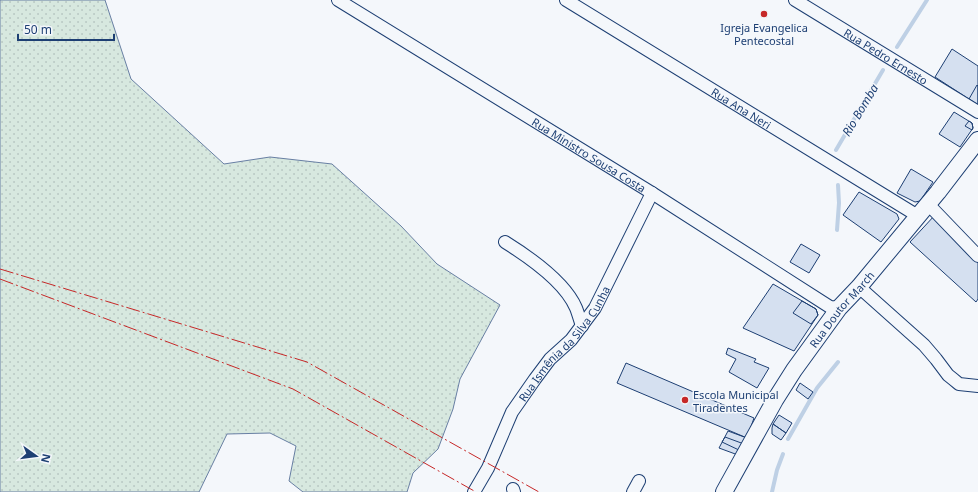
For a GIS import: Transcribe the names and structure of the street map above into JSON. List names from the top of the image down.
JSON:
{
  "streets": {
    "main road": ["Rua Doutor March"],
    "street": [
      "Rua Pedro Ernesto",
      "Rua Ana Neri",
      "Rua Ministro Sousa Costa",
      "Rua Ismênia da Silva Cunha"
    ]
  },
  "crossings": [
    ["Rua Ana Neri", "Rua Doutor March"],
    ["Rua Ministro Sousa Costa", "Rua Doutor March"],
    ["Rua Ministro Sousa Costa", "Rua Ismênia da Silva Cunha"]
  ],
  "water": ["Rio Bomba"],
  "places": ["Igreja Evangelica Pentecostal", "Escola Municipal Tiradentes"],
  "scale_bar": "50 m",
  "north": "right"
}
